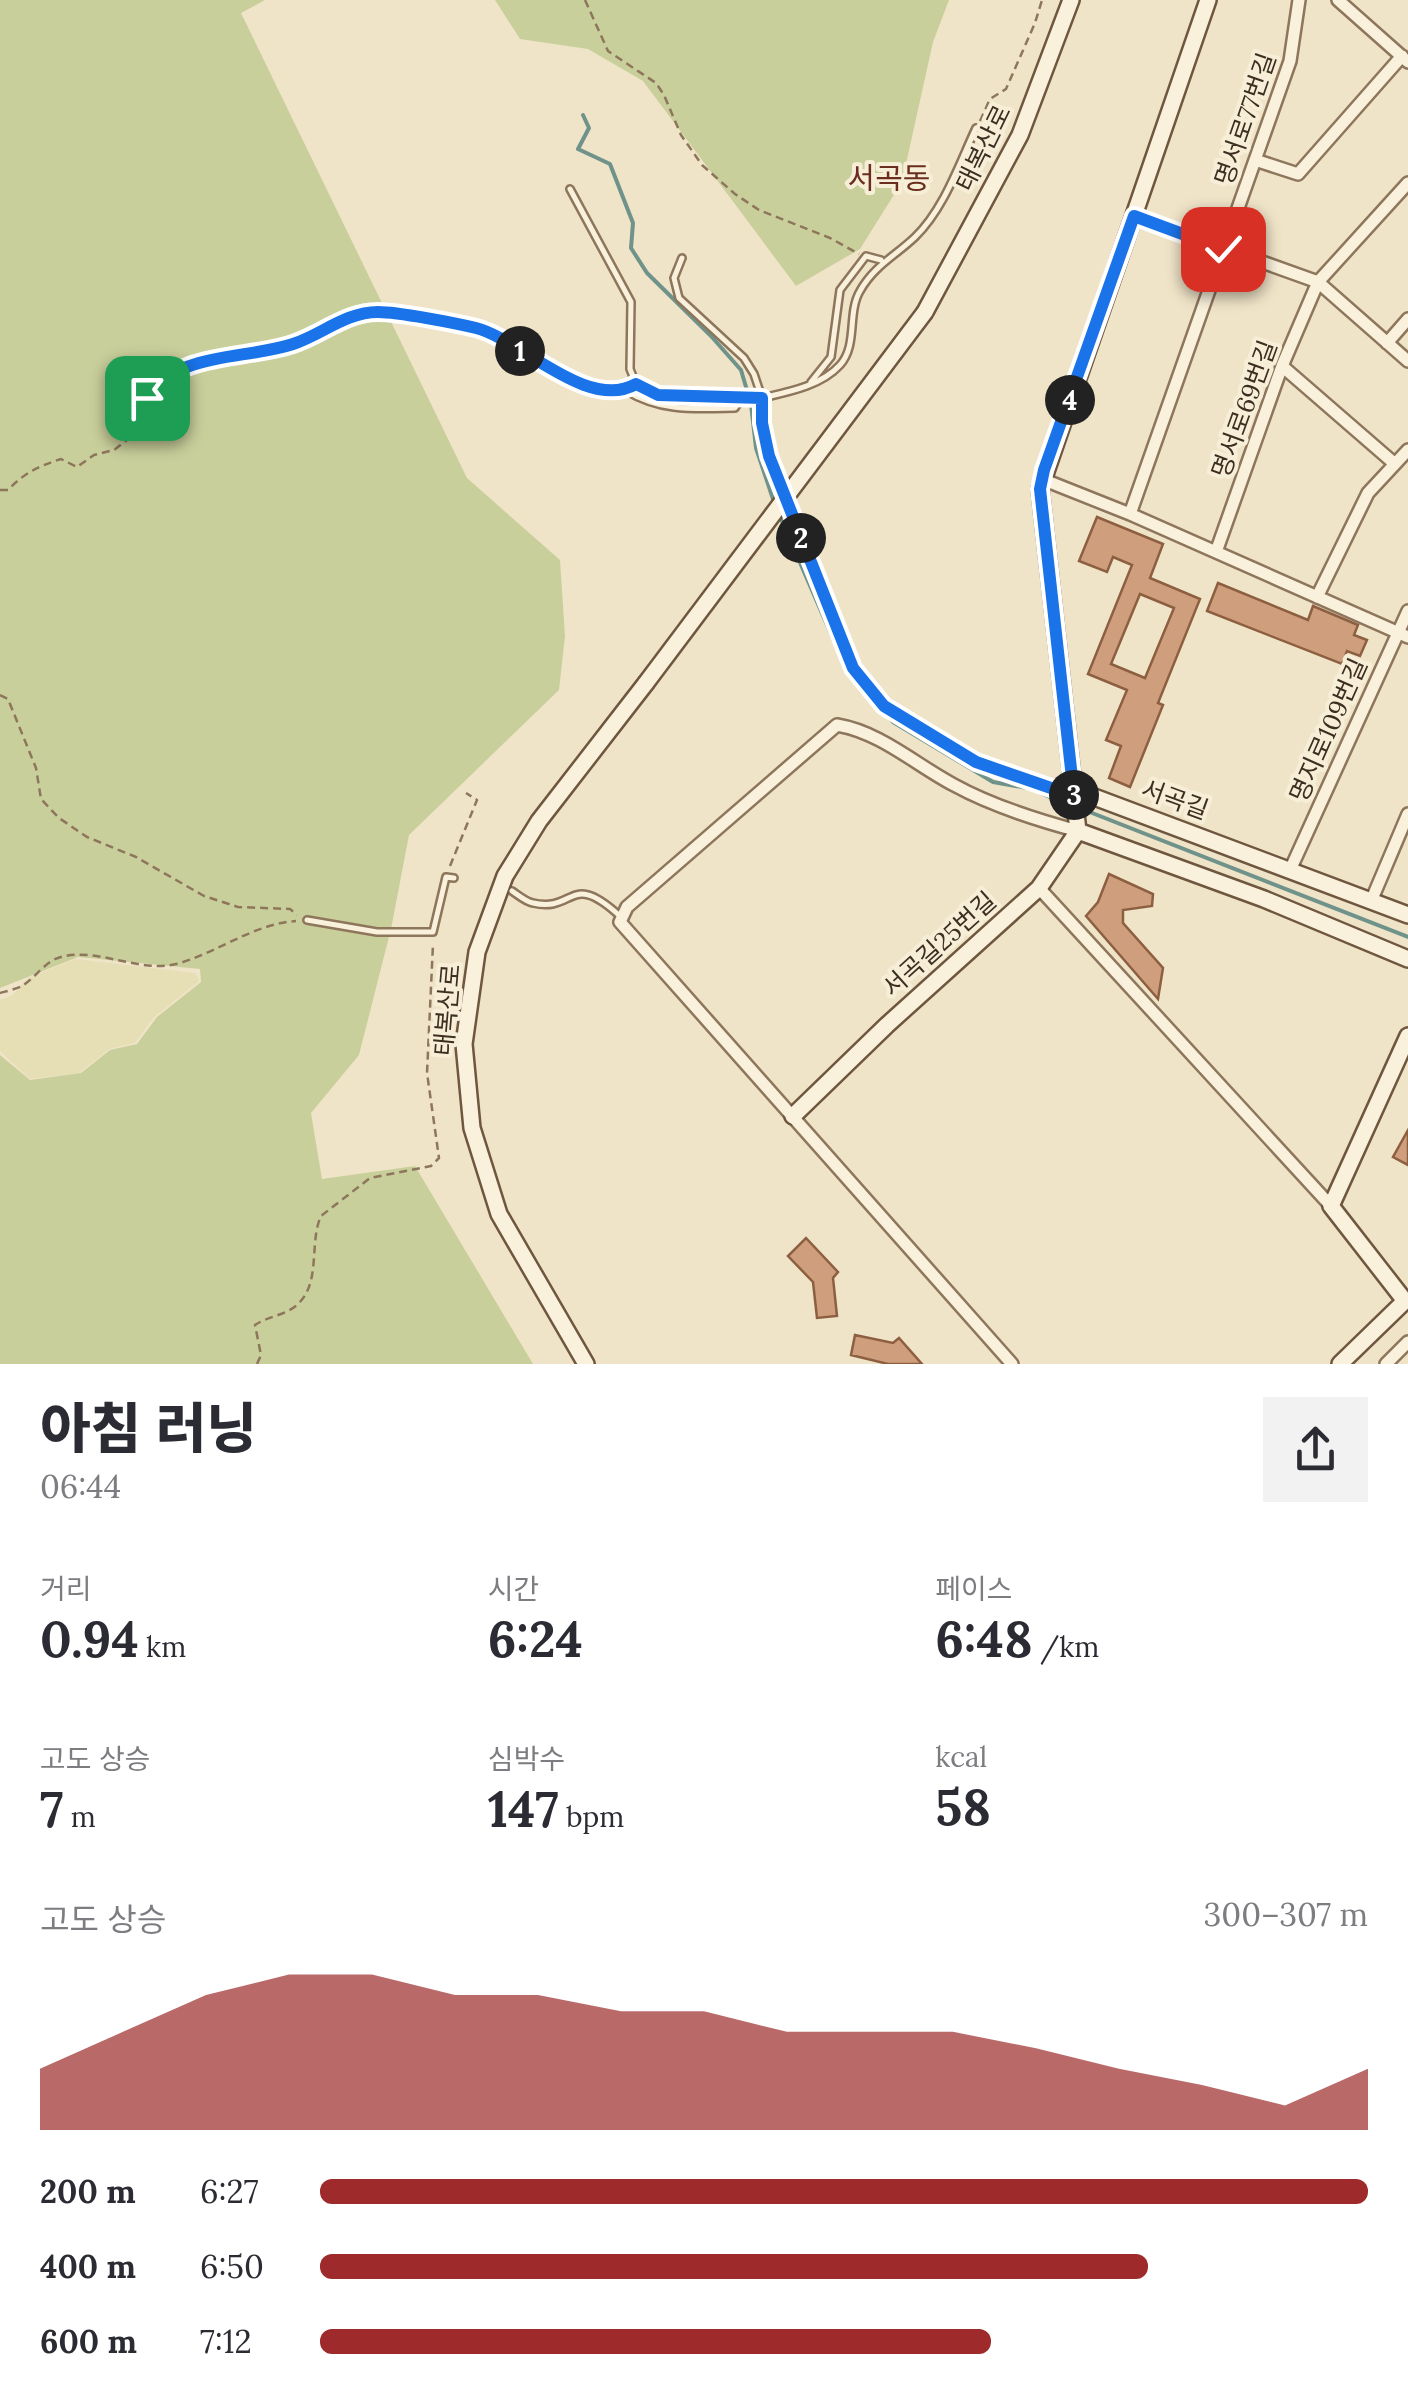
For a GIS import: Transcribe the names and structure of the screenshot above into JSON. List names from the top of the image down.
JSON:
{
  "streets": {
    "street": [
      "명서로77번길",
      "태복산로",
      "명서로69번길",
      "명지로109번길",
      "서곡길",
      "서곡길25번길"
    ]
  },
  "crossings": [
    ["명지로109번길", "서곡길"]
  ],
  "districts": ["서곡동"],
  "page": {
    "pins": [
      "1",
      "4",
      "2",
      "3"
    ],
    "heading": ["아침 러닝", "06:44"],
    "stats": [
      ["거리", "0.94 km"],
      ["시간", "6:24"],
      ["페이스", "6:48 /km"],
      ["고도 상승", "7 m"],
      ["심박수", "147 bpm"],
      ["kcal", "58"]
    ],
    "chart": ["고도 상승", "300–307 m"],
    "list": [
      {
        "name": "200 m",
        "note": "6:27"
      },
      {
        "name": "400 m",
        "note": "6:50"
      },
      {
        "name": "600 m",
        "note": "7:12"
      }
    ]
  }
}
